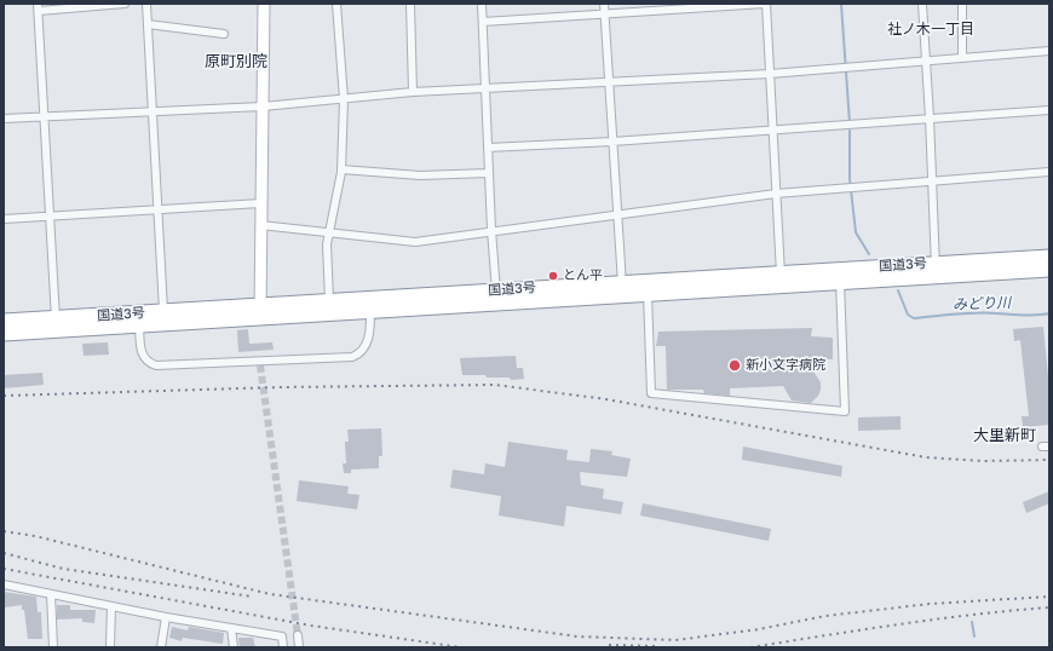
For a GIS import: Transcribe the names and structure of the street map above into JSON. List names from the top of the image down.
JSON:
{
  "streets": {
    "highway": ["国道3号"]
  },
  "districts": ["社ノ木一丁目", "原町別院", "大里新町"],
  "water": ["みどり川"],
  "places": ["とん平", "新小文字病院"]
}
